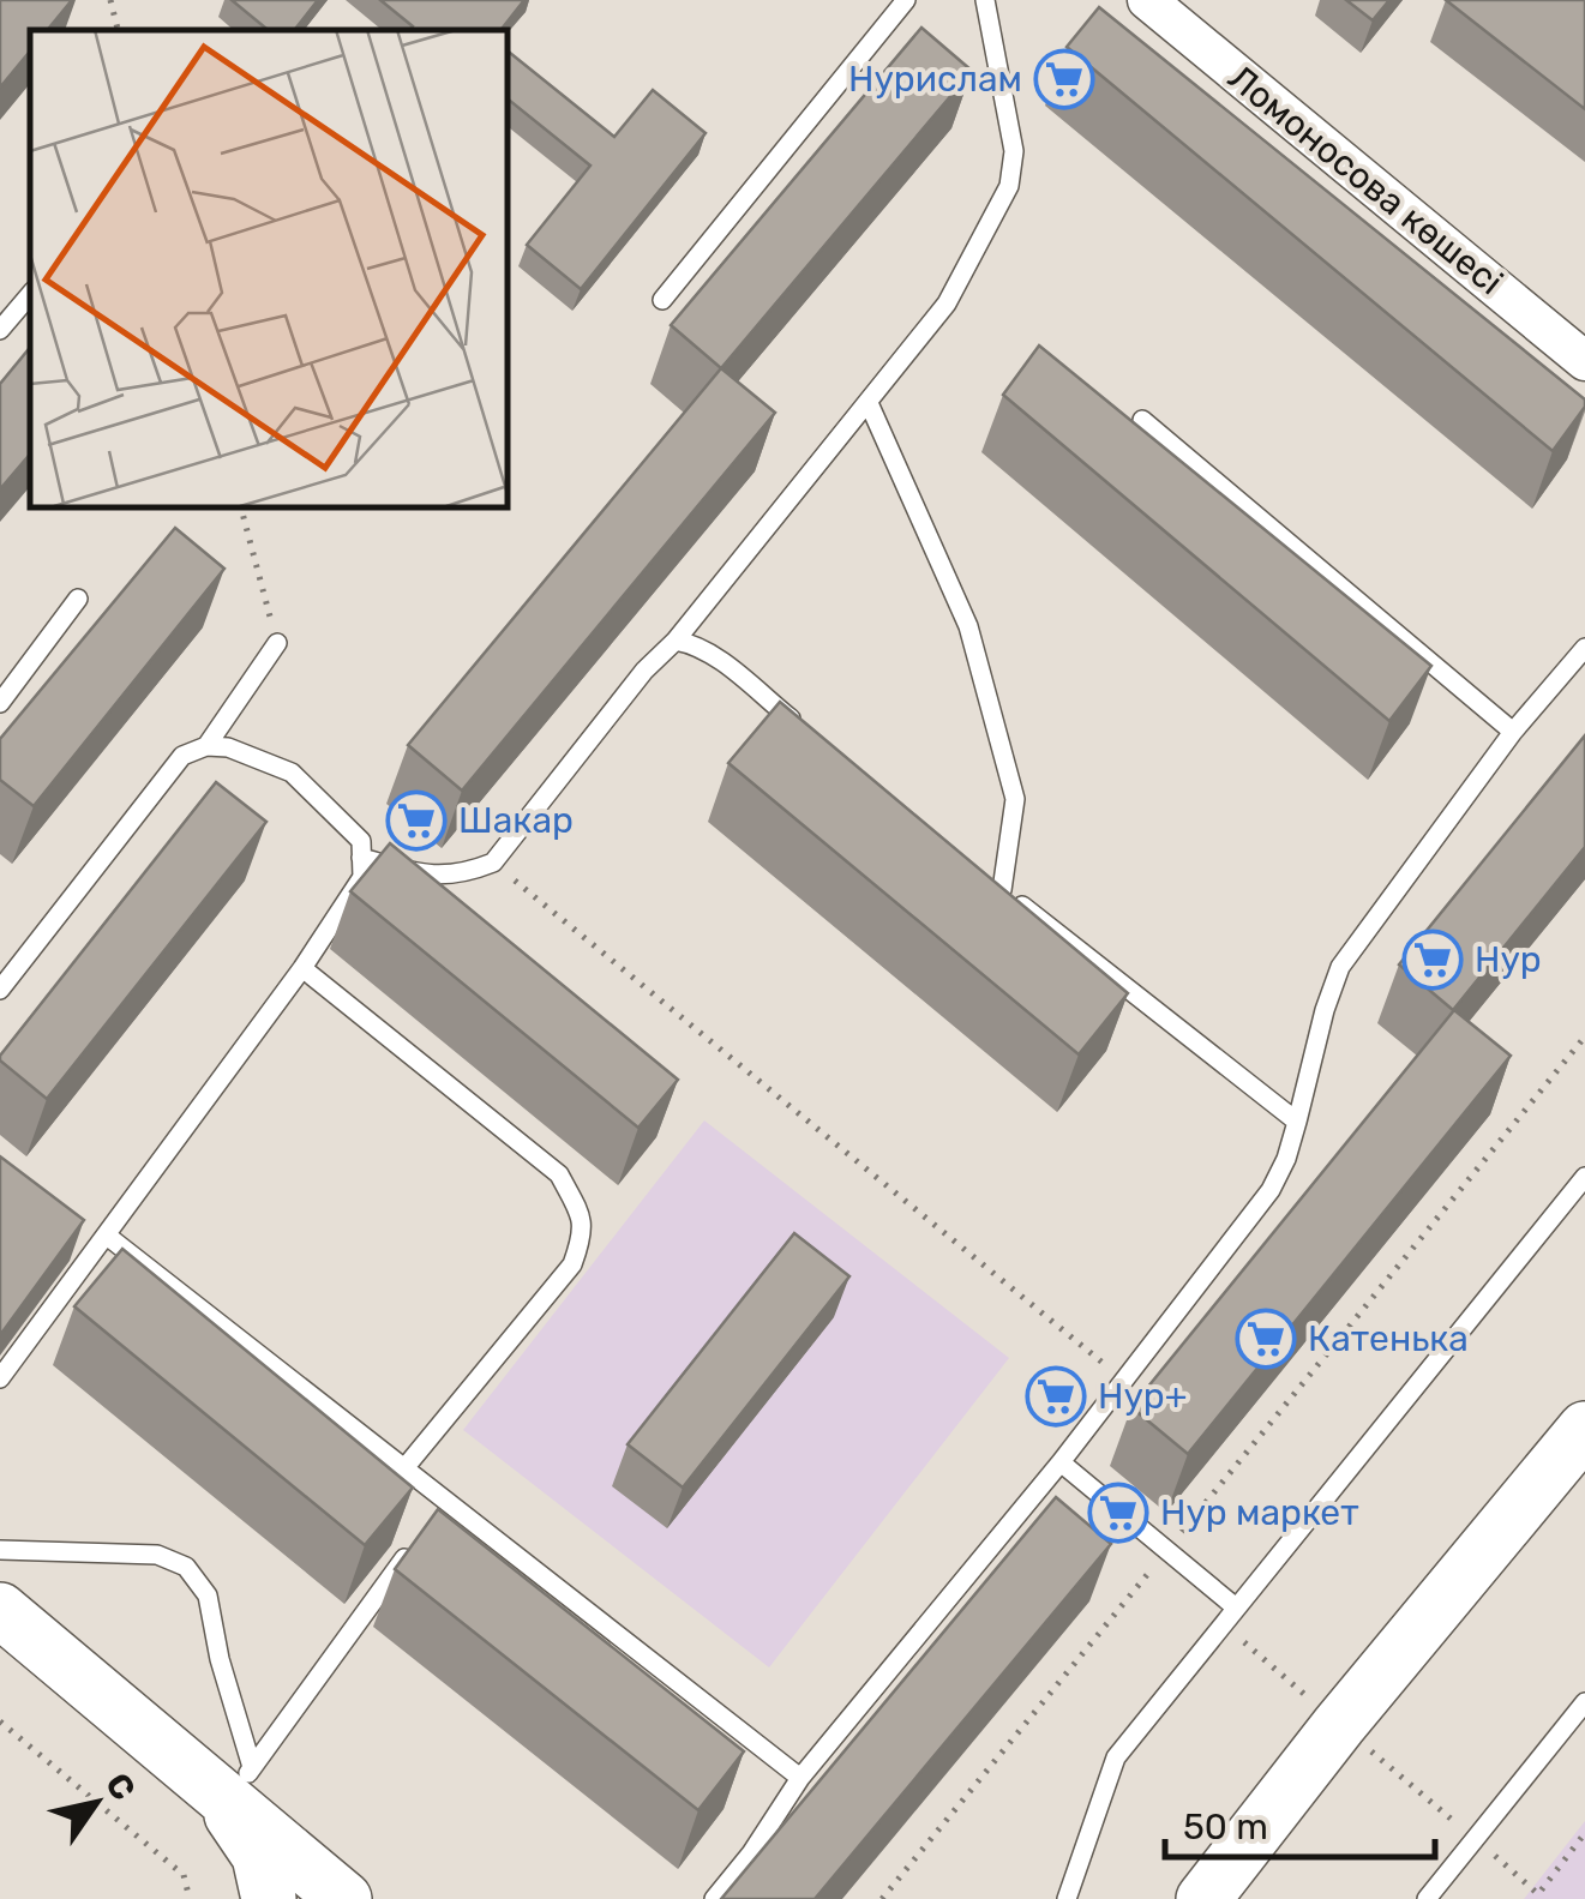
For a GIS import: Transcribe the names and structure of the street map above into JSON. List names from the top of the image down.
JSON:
{
  "streets": {
    "street": ["Ломоносова көшесі"]
  },
  "places": {
    "supermarket": [
      "Нурислам",
      "Шакар",
      "Нур",
      "Катенька",
      "Нур+",
      "Нур маркет"
    ]
  },
  "scale_bar": "50 m",
  "north": "top right"
}
